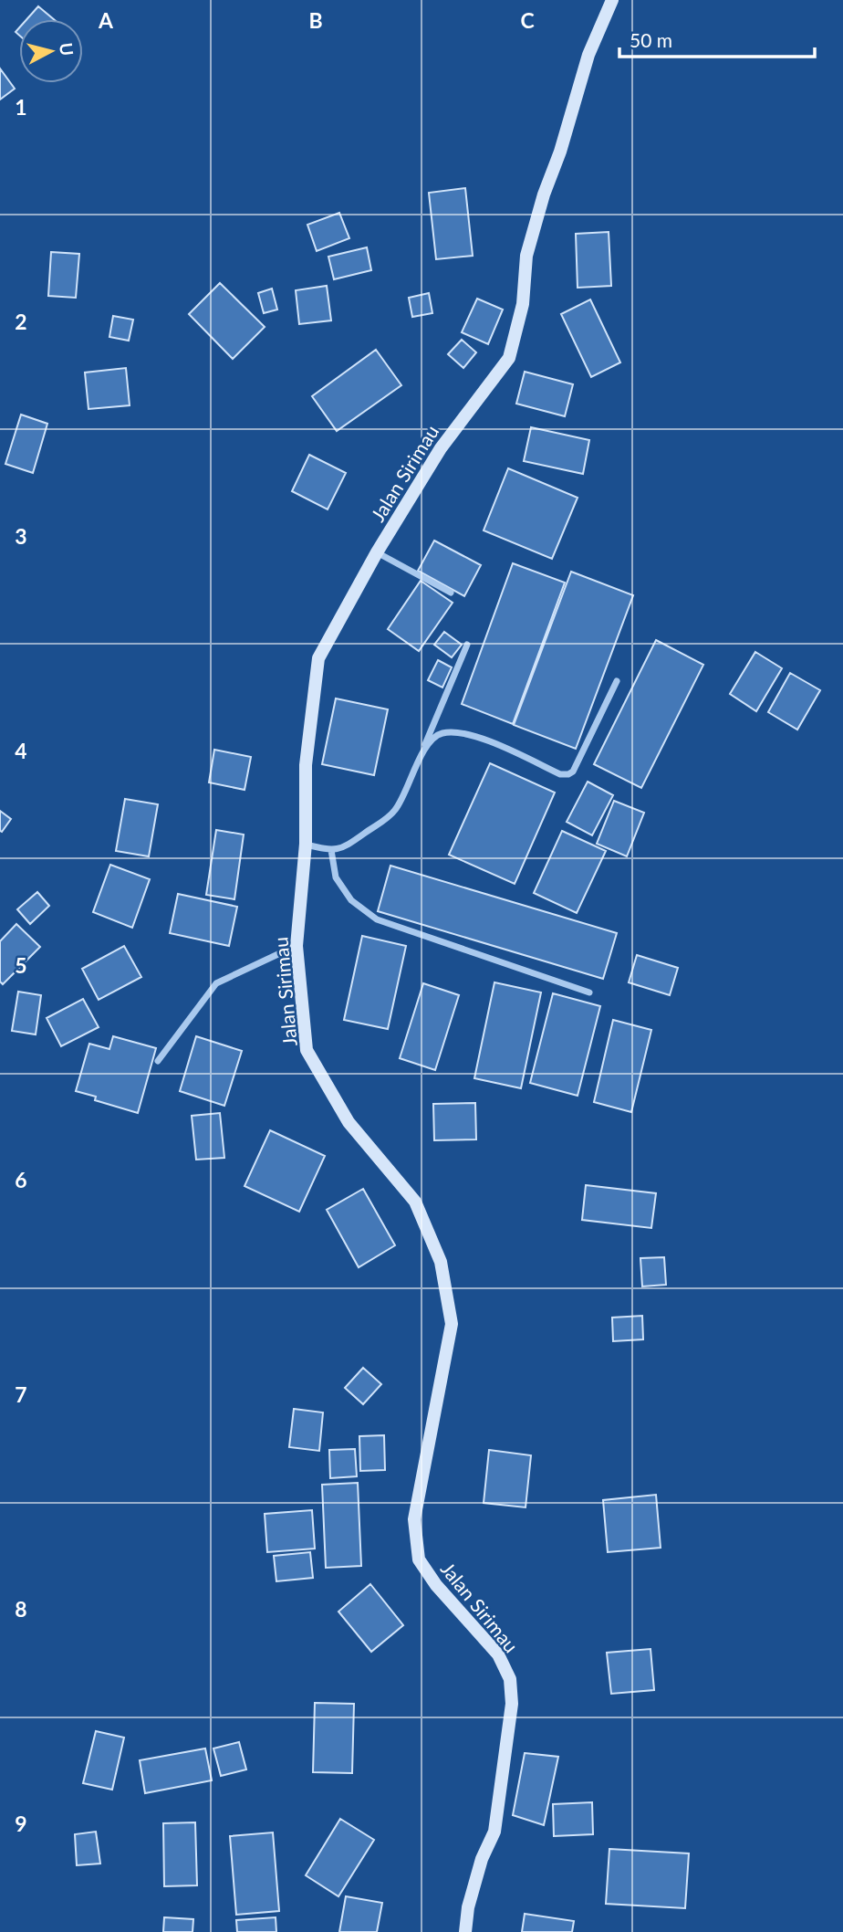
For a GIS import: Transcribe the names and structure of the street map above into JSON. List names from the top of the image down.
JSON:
{
  "streets": {
    "main road": ["Jalan Sirimau"]
  },
  "scale_bar": "50 m",
  "north": "right",
  "grid": {
    "columns": ["A", "B", "C"],
    "rows": [
      "1",
      "2",
      "3",
      "4",
      "5",
      "6",
      "7",
      "8",
      "9"
    ]
  }
}
